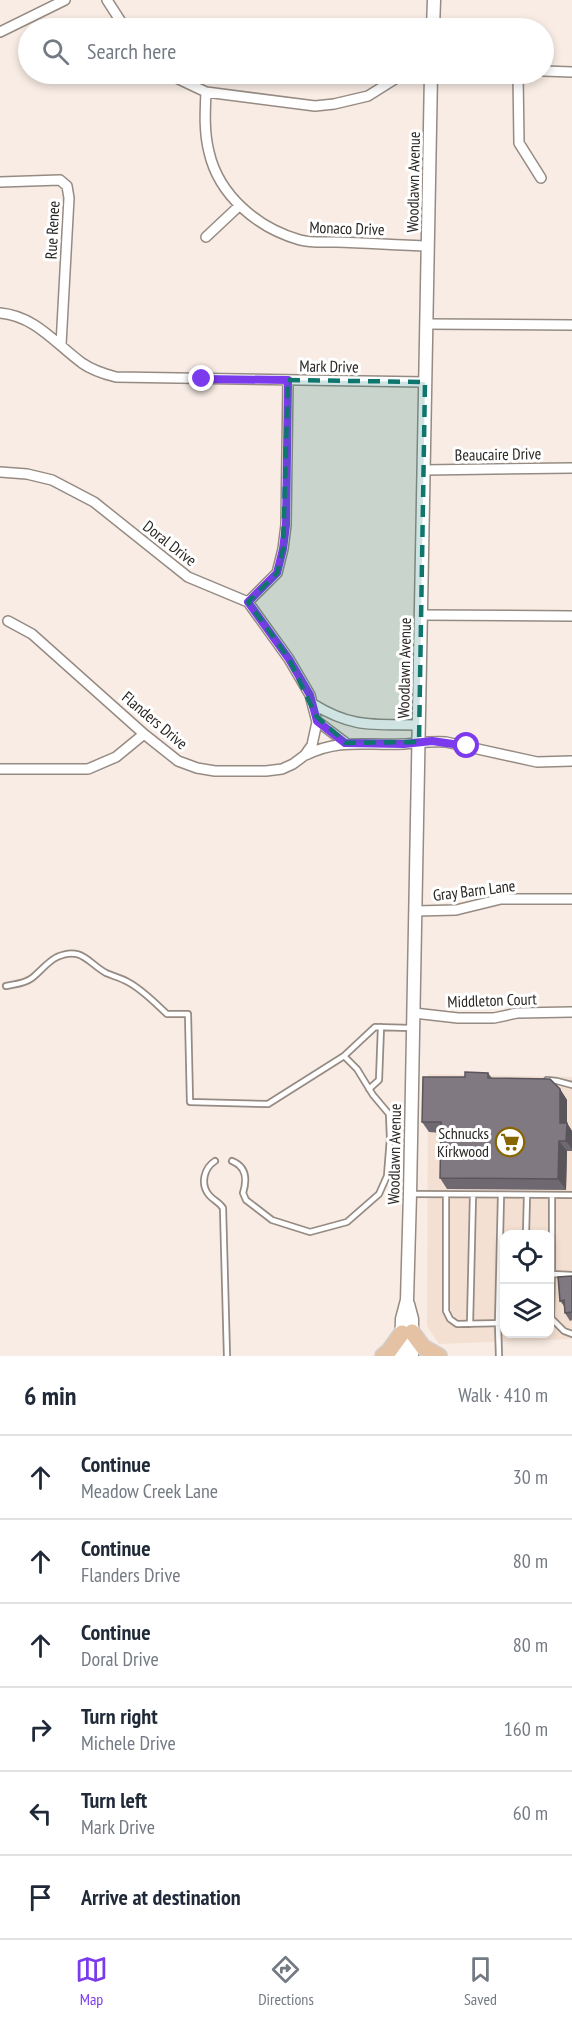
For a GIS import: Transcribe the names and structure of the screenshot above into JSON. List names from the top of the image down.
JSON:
{
  "streets": {
    "street": [
      "Woodlawn Avenue",
      "Monaco Drive",
      "Rue Renee",
      "Mark Drive",
      "Beaucaire Drive",
      "Doral Drive",
      "Flanders Drive",
      "Gray Barn Lane",
      "Middleton Court"
    ]
  },
  "crossings": [
    ["Woodlawn Avenue", "Monaco Drive"],
    ["Woodlawn Avenue", "Mark Drive"],
    ["Woodlawn Avenue", "Beaucaire Drive"],
    ["Woodlawn Avenue", "Flanders Drive"],
    ["Woodlawn Avenue", "Gray Barn Lane"],
    ["Woodlawn Avenue", "Middleton Court"],
    ["Rue Renee", "Mark Drive"]
  ],
  "places": {
    "supermarket": ["Schnucks Kirkwood"]
  },
  "page": {
    "search": "Search here",
    "heading": ["6 min", "Walk · 410 m"],
    "list": [
      ["Continue", "Meadow Creek Lane", "30 m"],
      ["Continue", "Flanders Drive", "80 m"],
      ["Continue", "Doral Drive", "80 m"],
      ["Turn right", "Michele Drive", "160 m"],
      ["Turn left", "Mark Drive", "60 m"],
      "Arrive at destination"
    ],
    "nav": ["Map", "Directions", "Saved"]
  }
}
